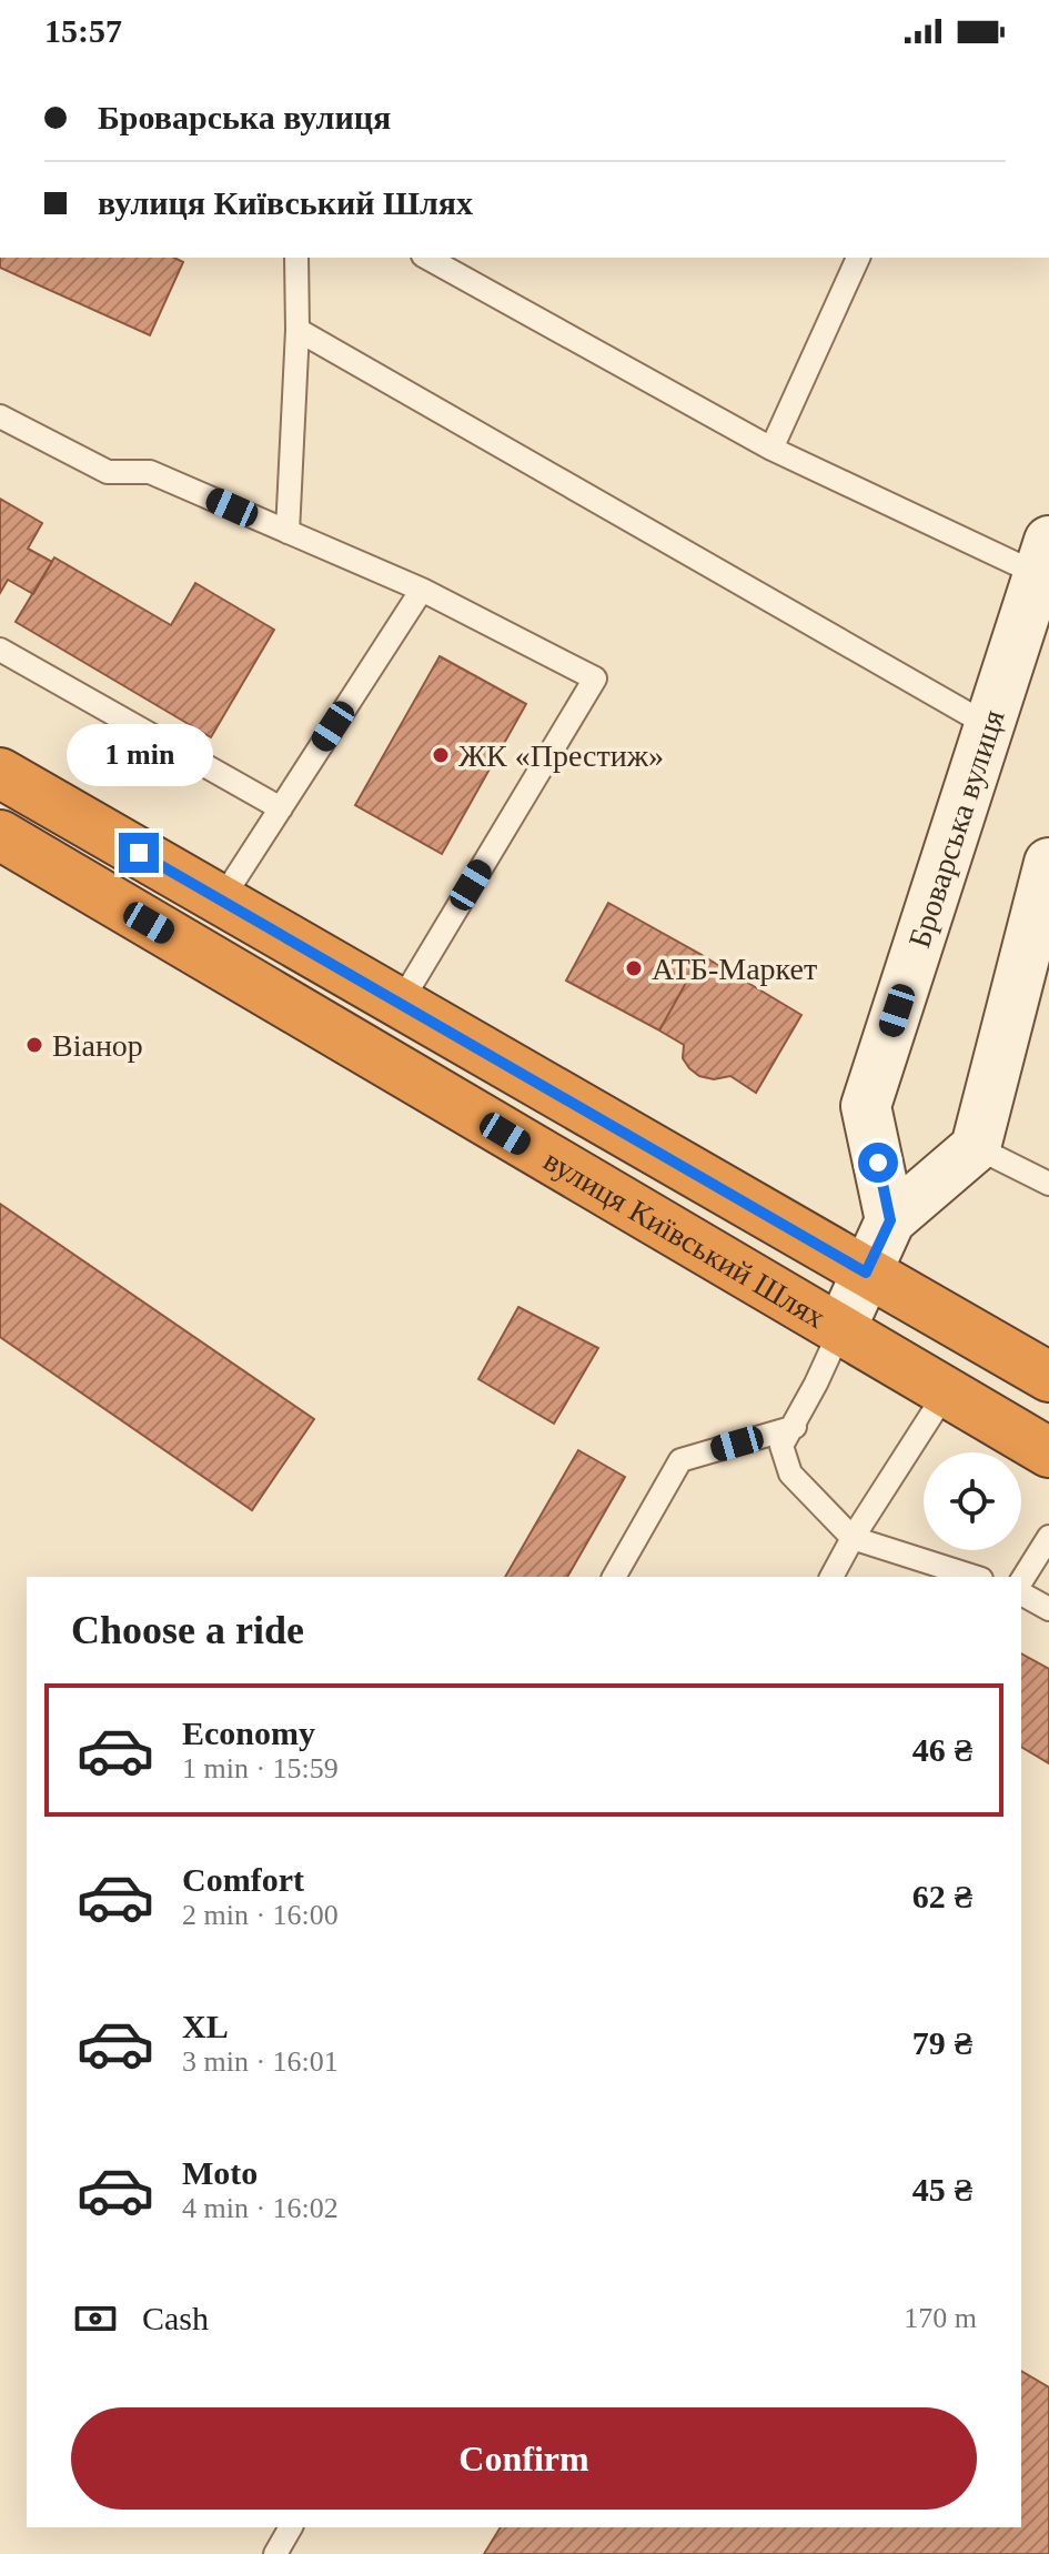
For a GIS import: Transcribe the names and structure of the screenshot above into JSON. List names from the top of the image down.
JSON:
{
  "streets": {
    "highway": ["вулиця Київський Шлях"],
    "street": ["Броварська вулиця"]
  },
  "places": ["ЖК «Престиж»", "АТБ-Маркет", "Віанор"],
  "page": {
    "status": "15:57",
    "banner": ["Броварська вулиця", "вулиця Київський Шлях"],
    "bubble": "1 min",
    "heading": "Choose a ride",
    "list": [
      {
        "name": "Economy",
        "note": "1 min · 15:59",
        "value": "46 ₴"
      },
      {
        "name": "Comfort",
        "note": "2 min · 16:00",
        "value": "62 ₴"
      },
      {
        "name": "XL",
        "note": "3 min · 16:01",
        "value": "79 ₴"
      },
      {
        "name": "Moto",
        "note": "4 min · 16:02",
        "value": "45 ₴"
      }
    ],
    "pay": ["Cash", "170 m"],
    "buttons": "Confirm"
  }
}
